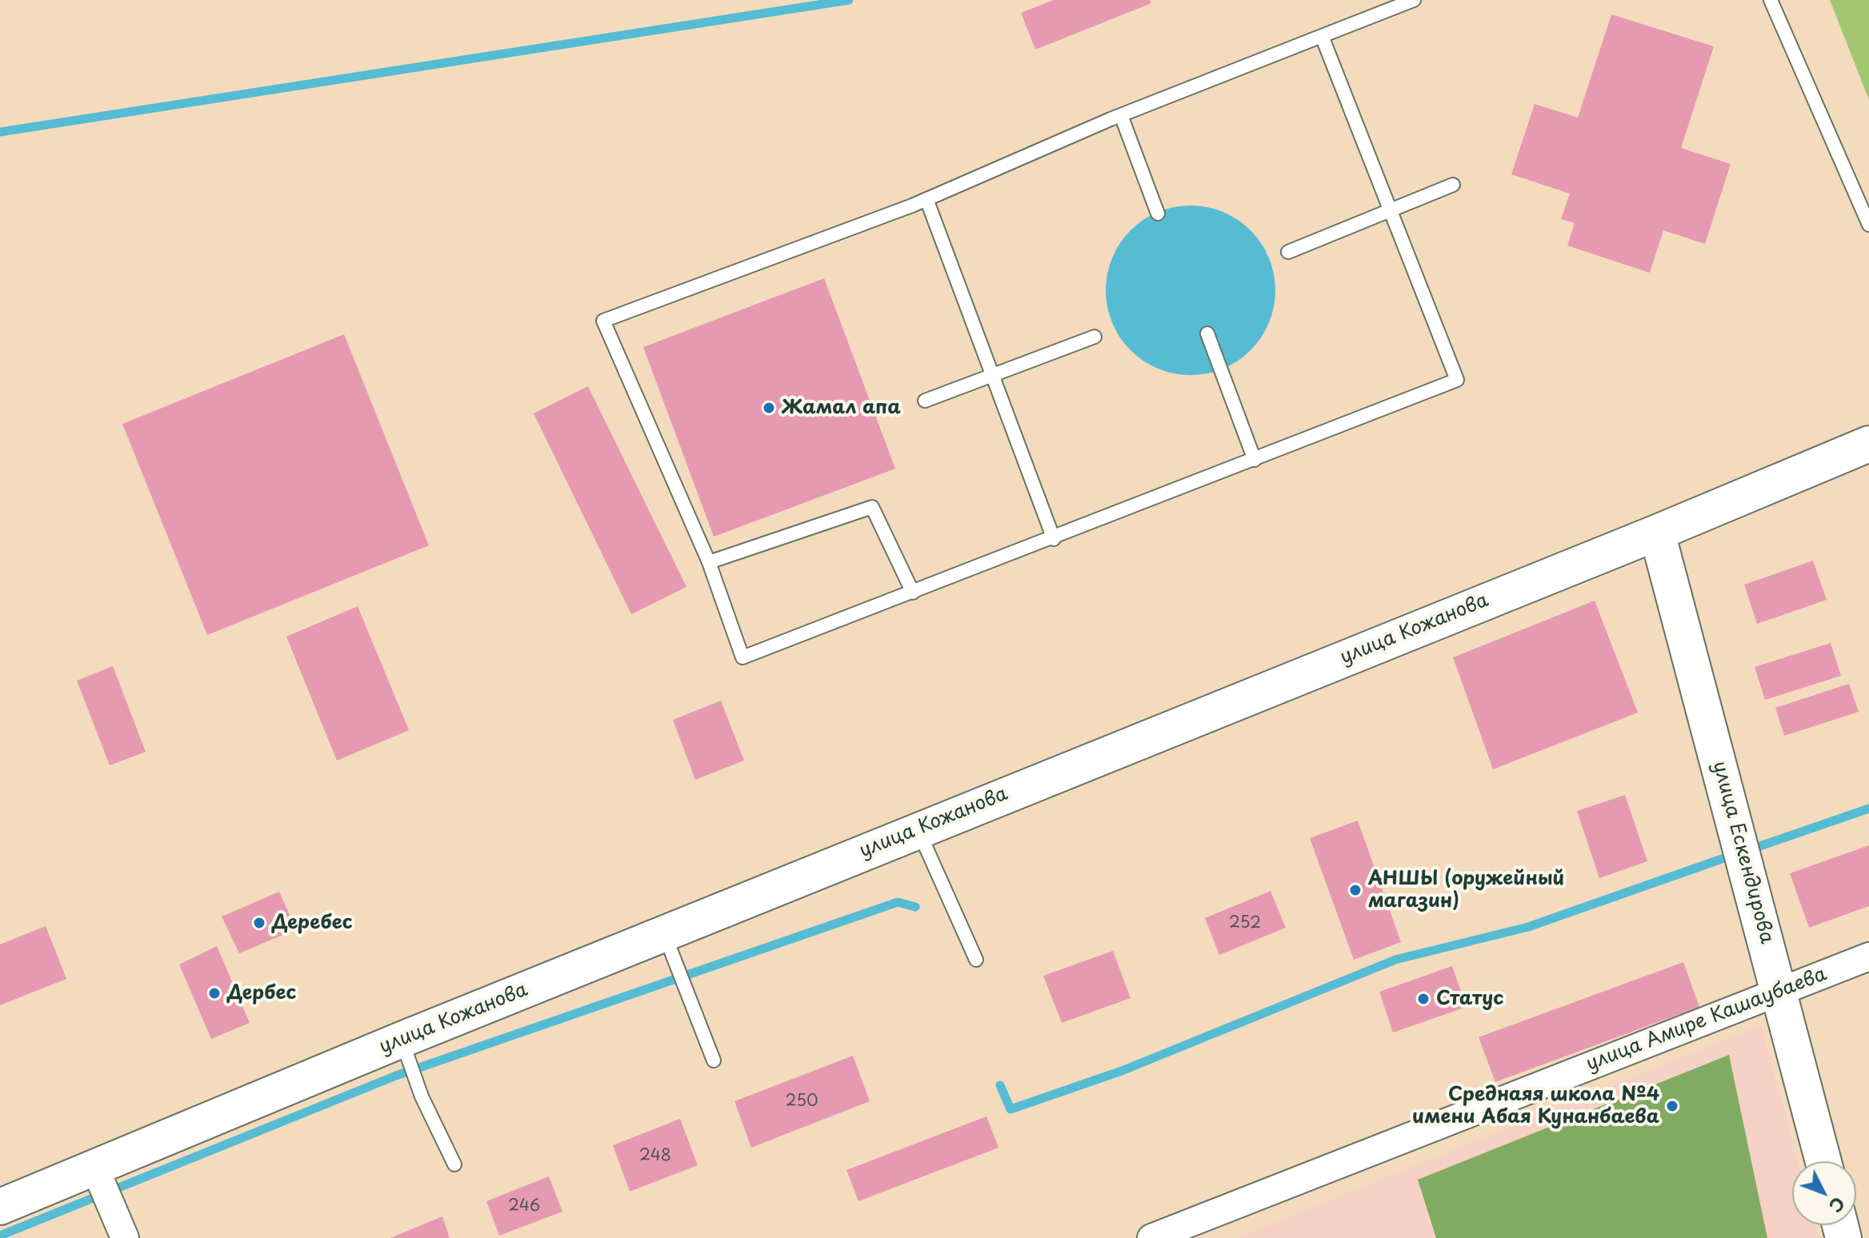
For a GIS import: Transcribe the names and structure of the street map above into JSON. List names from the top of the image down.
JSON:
{
  "streets": {
    "main road": ["улица Кожанова", "улица Ескендирова"],
    "street": ["улица Амире Кашаубаева"]
  },
  "crossings": [
    ["улица Кожанова", "улица Ескендирова"],
    ["улица Ескендирова", "улица Амире Кашаубаева"]
  ],
  "places": [
    "Жамал апа",
    "АНШЫ (оружейный магазин)",
    "Деребес",
    "Дербес",
    "Статус",
    "Среднаяя школа №4 имени Абая Кунанбаева"
  ],
  "house_numbers": [
    "252",
    "250",
    "248",
    "246"
  ],
  "north": "bottom right"
}
